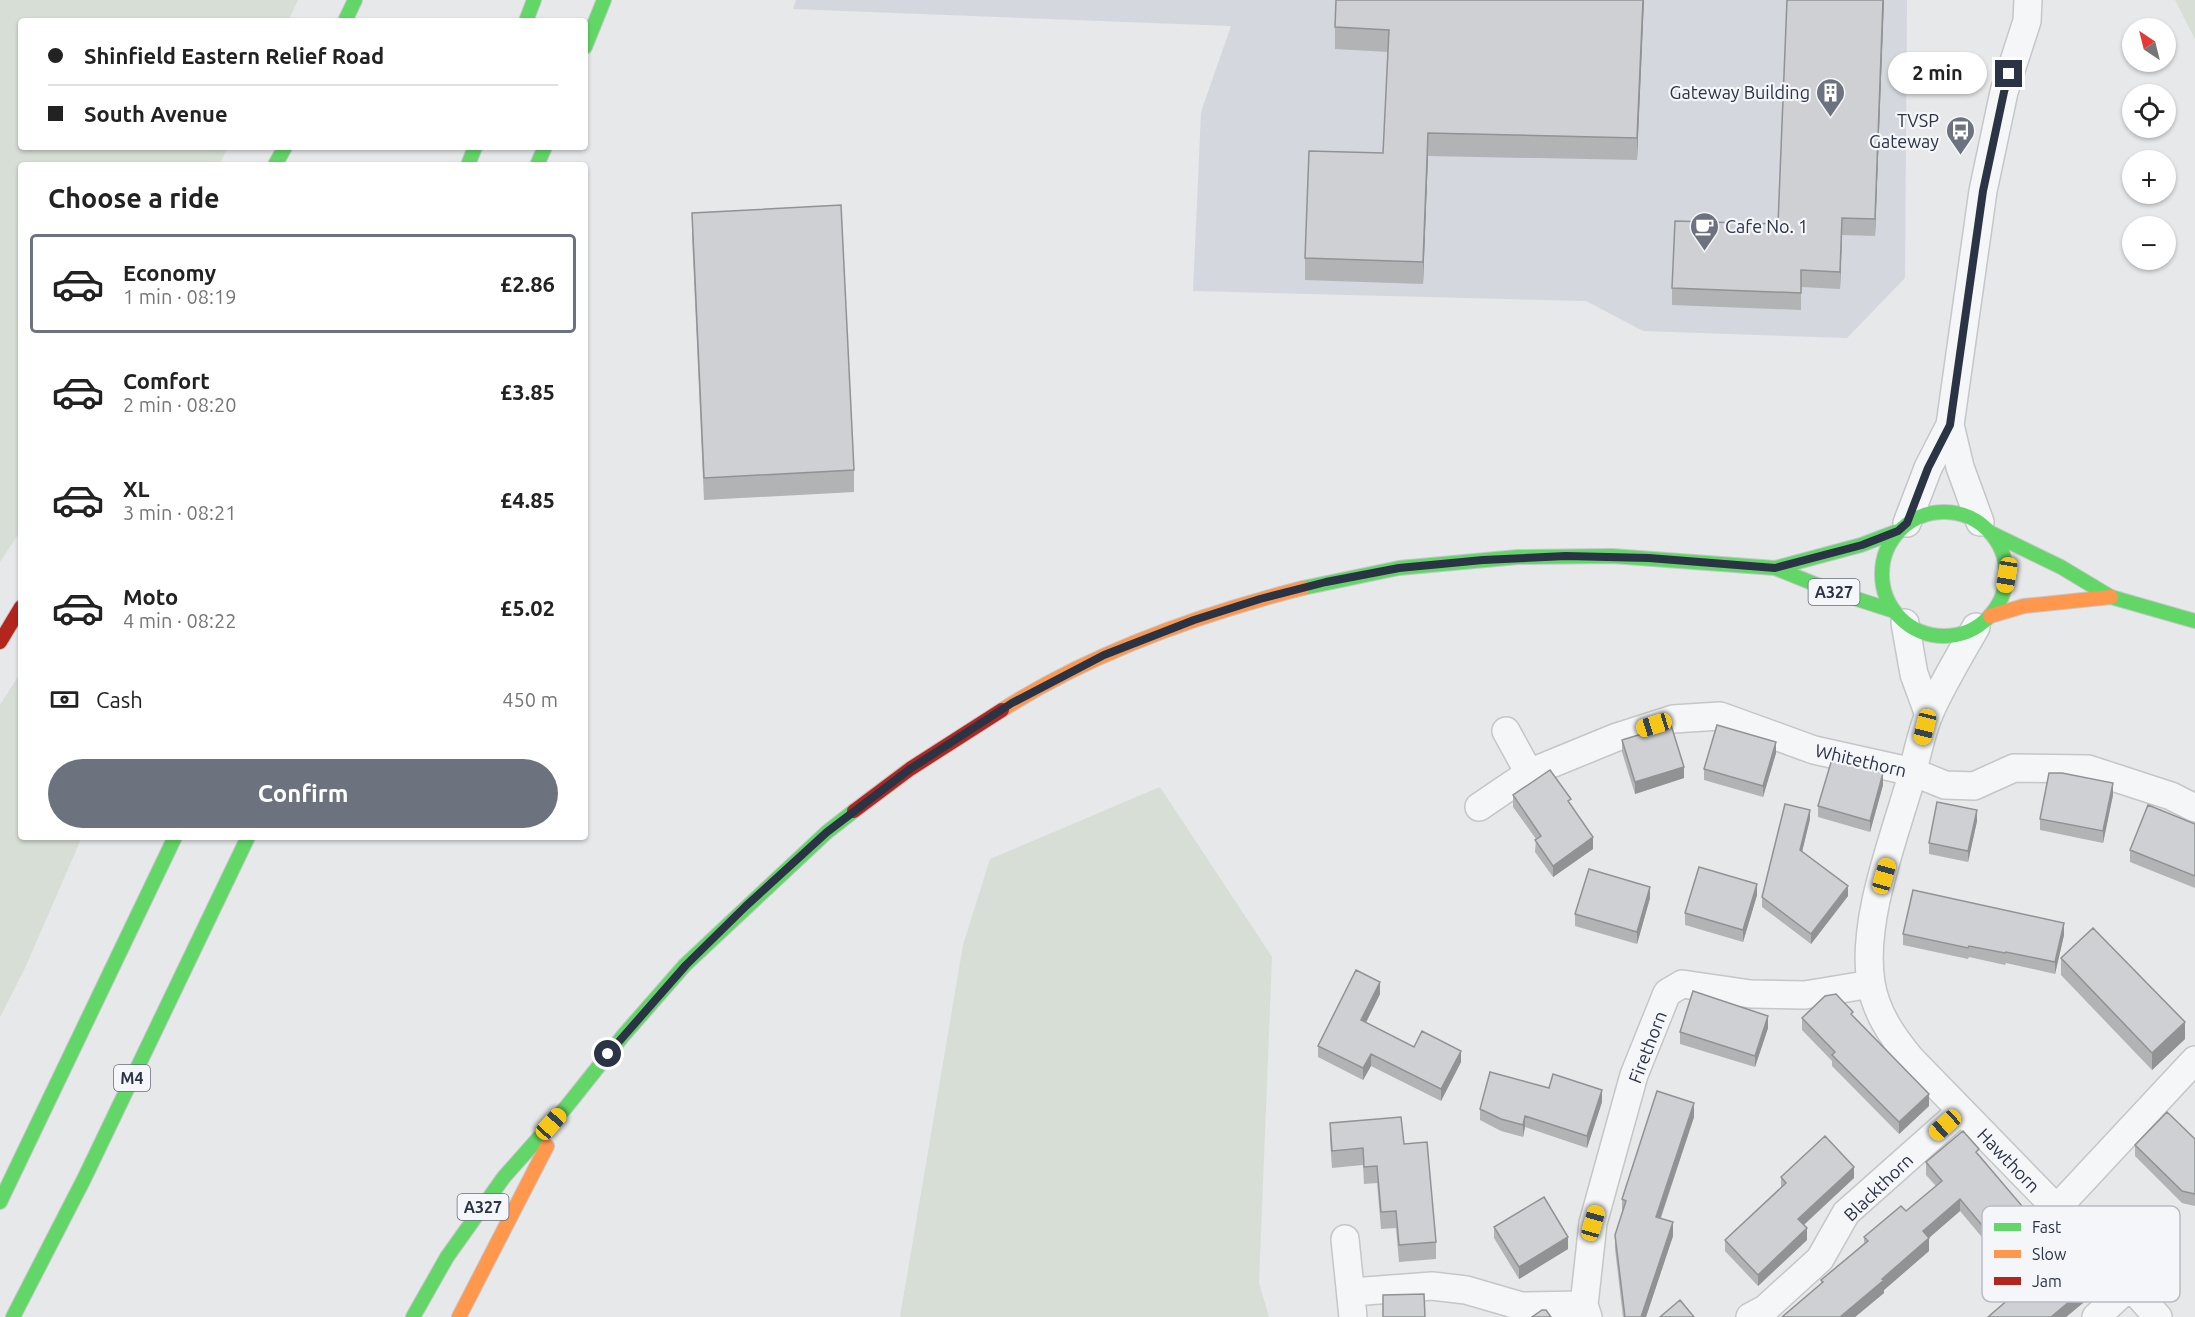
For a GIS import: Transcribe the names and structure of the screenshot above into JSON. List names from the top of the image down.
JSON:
{
  "streets": {
    "main road": ["A327", "M4"],
    "street": [
      "Whitethorn",
      "Firethorn",
      "Hawthorn",
      "Blackthorn"
    ]
  },
  "crossings": [
    ["A327", "Hawthorn"],
    ["Whitethorn", "Hawthorn"],
    ["Firethorn", "Hawthorn"],
    ["Hawthorn", "Blackthorn"]
  ],
  "places": {
    "building": ["Gateway Building"],
    "bus stop": ["TVSP Gateway"],
    "cafe": ["Cafe No. 1"]
  },
  "legend": ["Fast", "Slow", "Jam"],
  "north": "top left",
  "page": {
    "map_buttons": ["+", "−"],
    "banner": ["Shinfield Eastern Relief Road", "South Avenue"],
    "bubble": "2 min",
    "heading": "Choose a ride",
    "list": [
      {
        "name": "Economy",
        "note": "1 min · 08:19",
        "value": "£2.86"
      },
      {
        "name": "Comfort",
        "note": "2 min · 08:20",
        "value": "£3.85"
      },
      {
        "name": "XL",
        "note": "3 min · 08:21",
        "value": "£4.85"
      },
      {
        "name": "Moto",
        "note": "4 min · 08:22",
        "value": "£5.02"
      }
    ],
    "pay": ["Cash", "450 m"],
    "buttons": "Confirm"
  }
}
